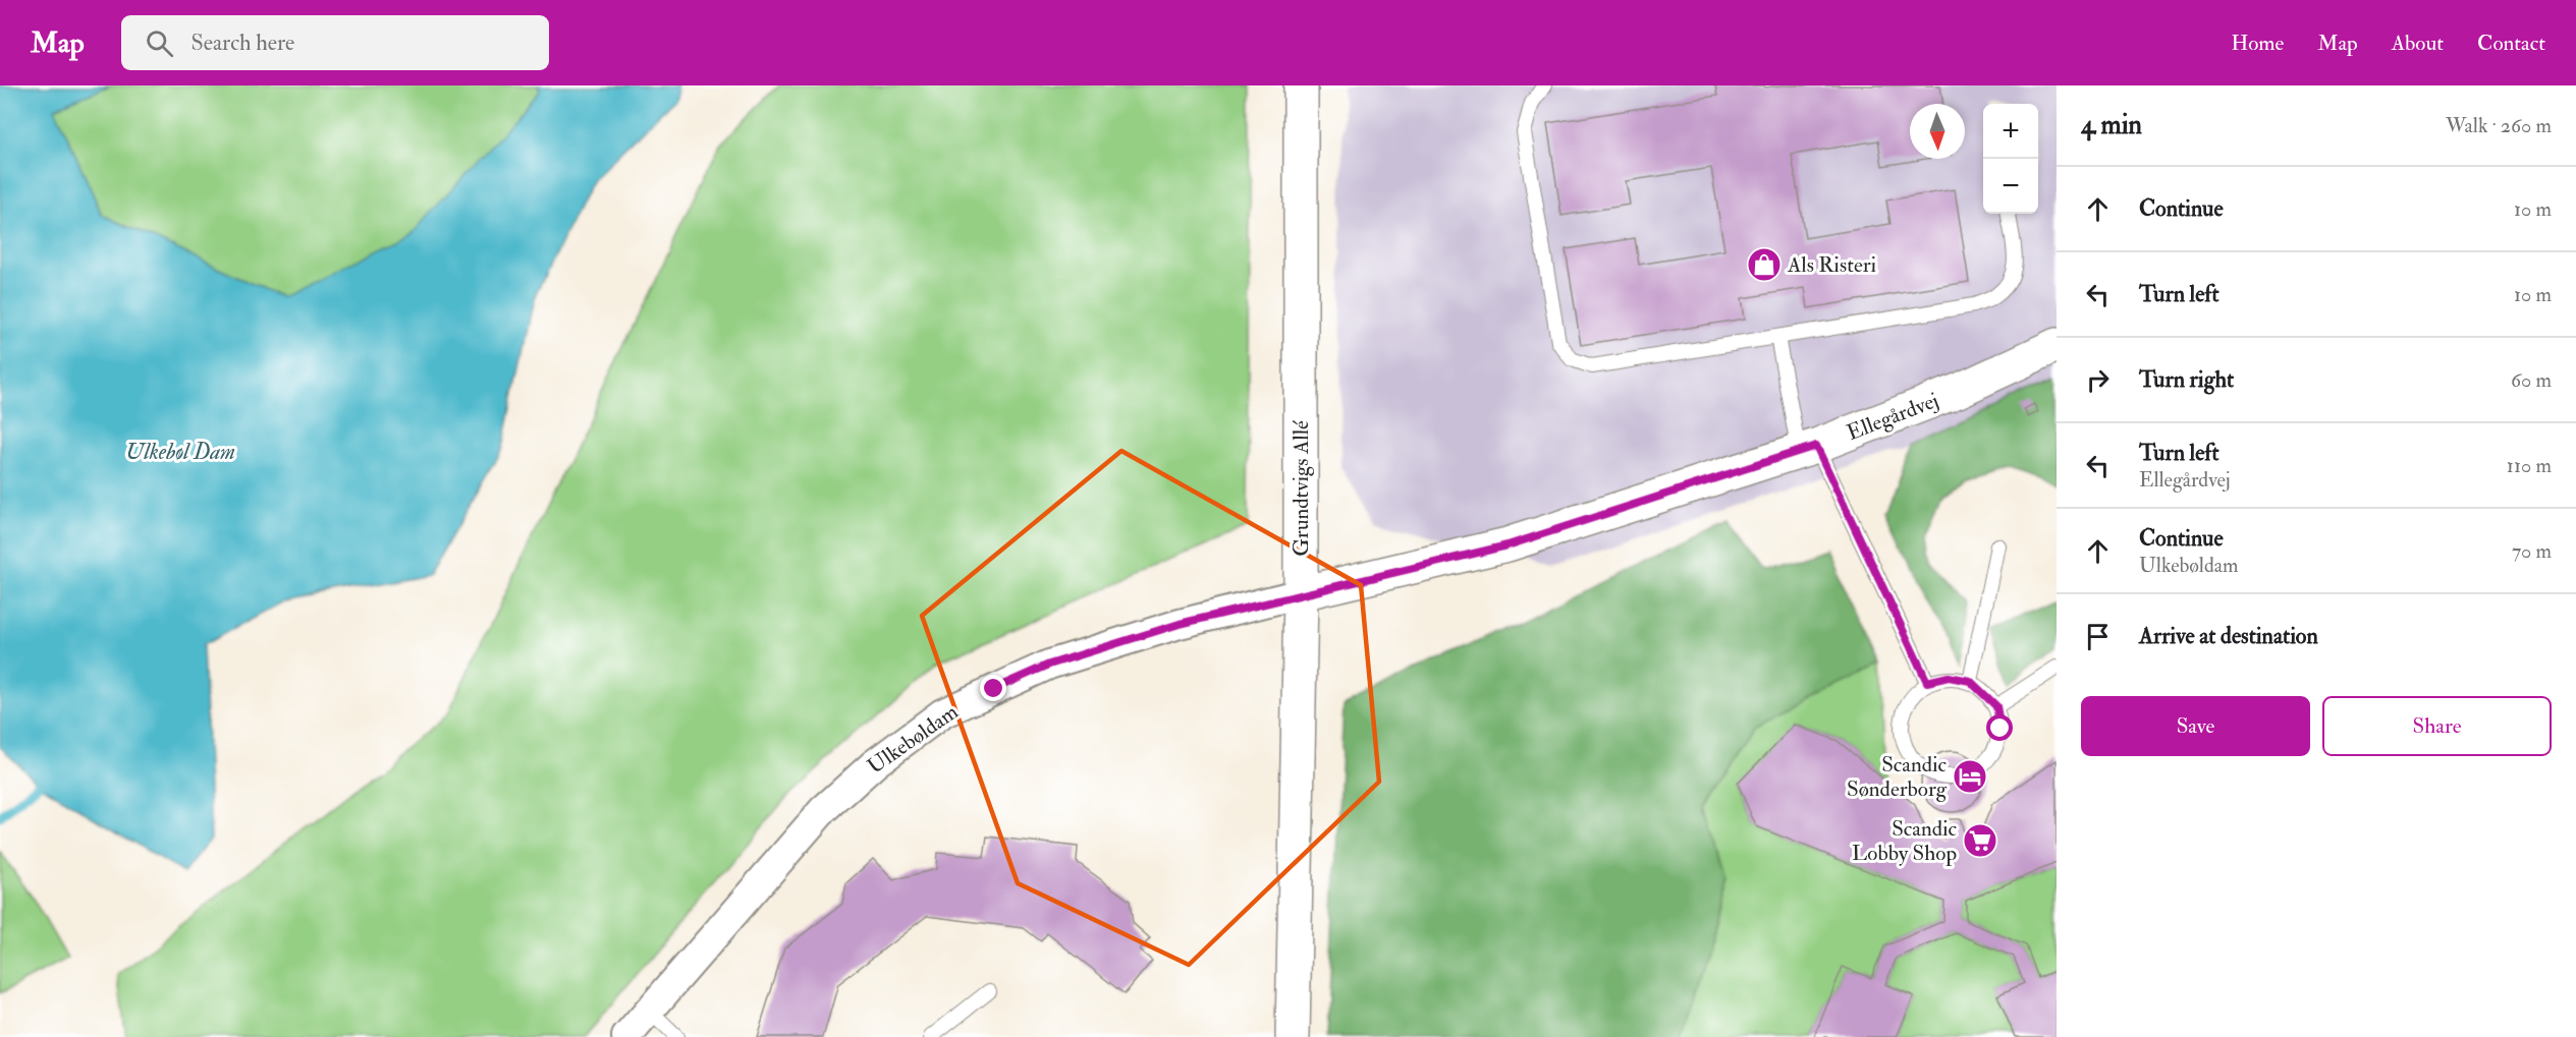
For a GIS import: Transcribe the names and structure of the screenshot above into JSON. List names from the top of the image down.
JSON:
{
  "streets": {
    "street": ["Ellegårdvej", "Grundtvigs Allé", "Ulkebøldam"]
  },
  "crossings": [
    ["Ellegårdvej", "Grundtvigs Allé"],
    ["Ellegårdvej", "Ulkebøldam"],
    ["Grundtvigs Allé", "Ulkebøldam"]
  ],
  "water": ["Ulkebøl Dam"],
  "places": {
    "shop": ["Als Risteri"],
    "hotel": ["Scandic Sønderborg"],
    "supermarket": ["Scandic Lobby Shop"]
  },
  "north": "bottom",
  "page": {
    "header": "Map",
    "search": "Search here",
    "nav": [
      "Home",
      "Map",
      "About",
      "Contact"
    ],
    "heading": ["4 min", "Walk · 260 m"],
    "map_buttons": ["+", "−"],
    "list": [
      ["Continue", "10 m"],
      ["Turn left", "10 m"],
      ["Turn right", "60 m"],
      ["Turn left", "Ellegårdvej", "110 m"],
      ["Continue", "Ulkebøldam", "70 m"],
      "Arrive at destination"
    ],
    "buttons": ["Save", "Share"]
  }
}
